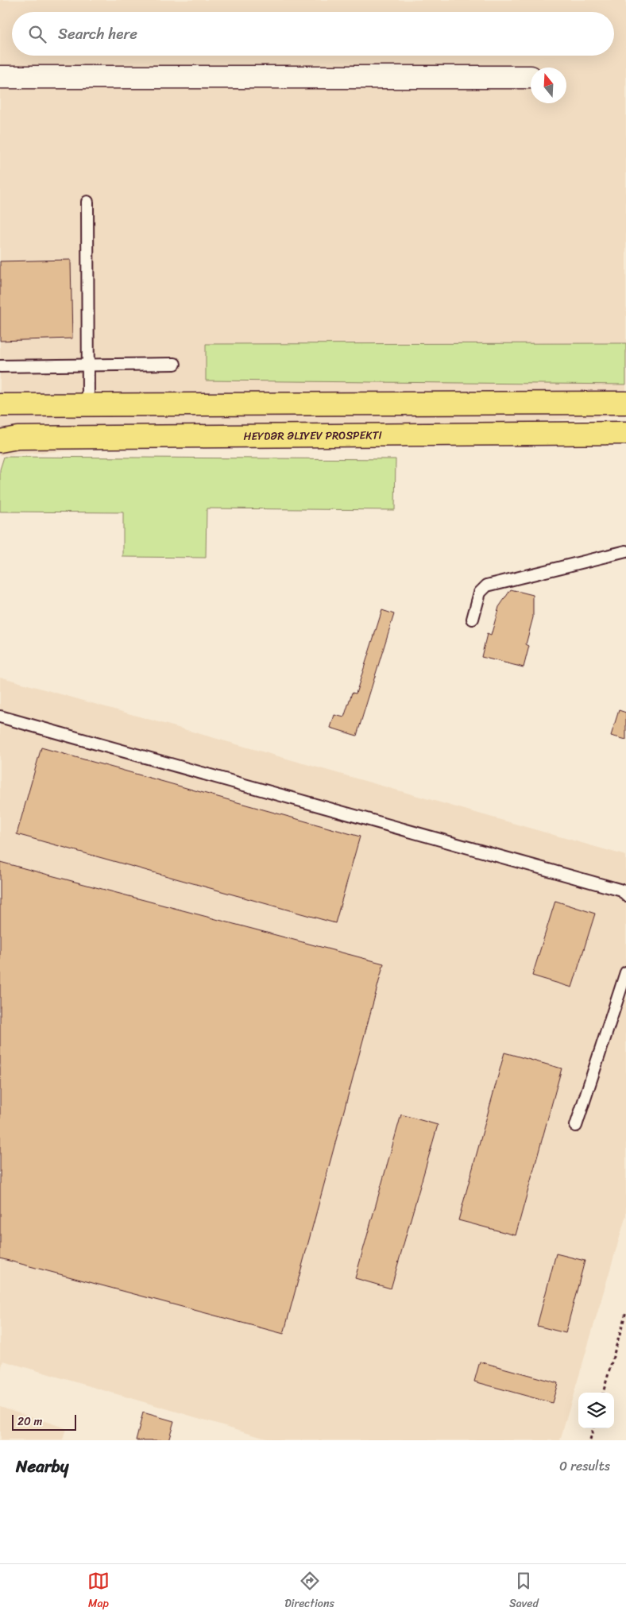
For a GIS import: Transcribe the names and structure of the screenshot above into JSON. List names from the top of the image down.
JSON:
{
  "streets": {
    "main road": ["HEYDƏR ƏLIYEV PROSPEKTI"]
  },
  "scale_bar": "20 m",
  "north": "top",
  "page": {
    "search": "Search here",
    "scale": "20 m",
    "heading": ["Nearby", "0 results"],
    "nav": ["Map", "Directions", "Saved"]
  }
}
